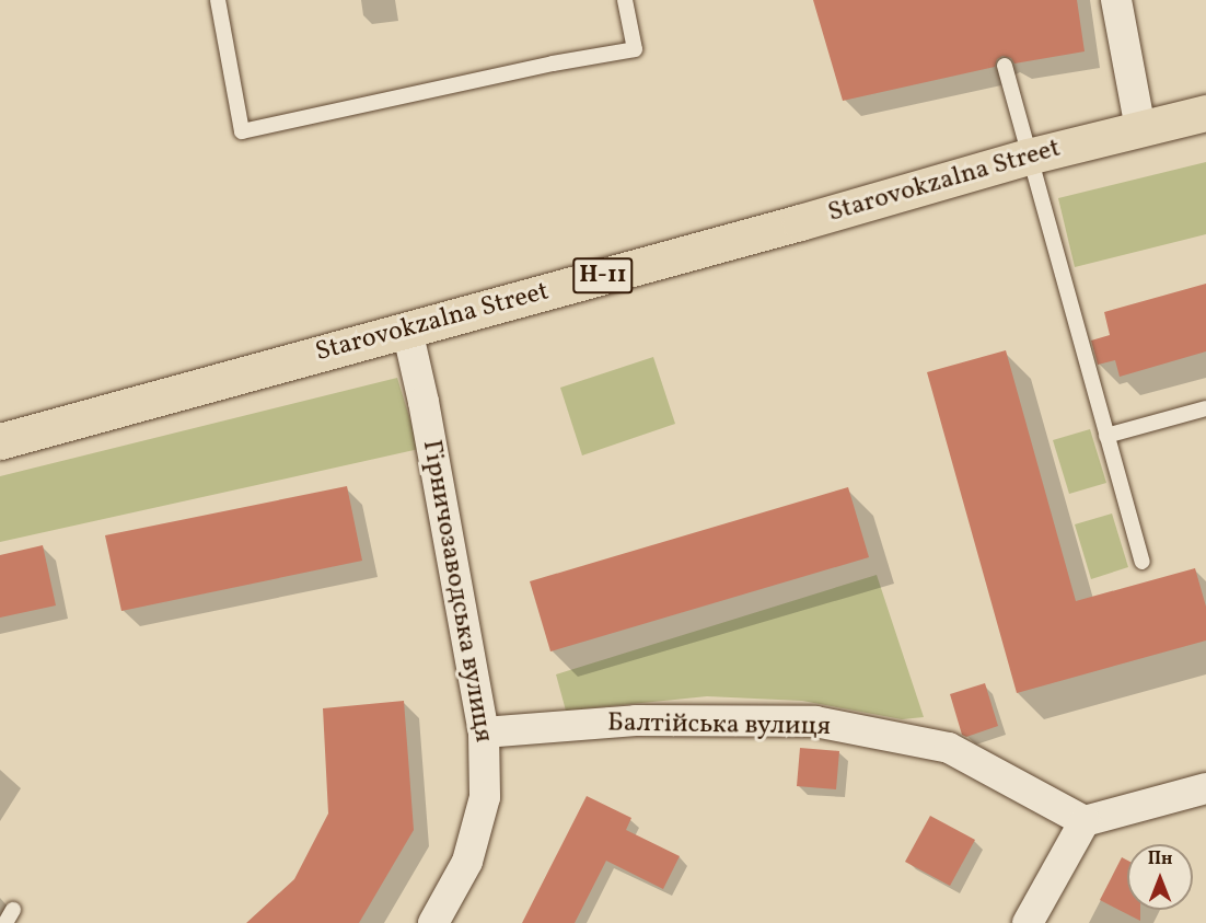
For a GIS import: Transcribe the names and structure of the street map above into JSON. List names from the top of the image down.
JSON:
{
  "streets": {
    "main road": ["Starovokzalna Street", "Н-11"],
    "street": ["Гірничозаводська вулиця", "Балтійська вулиця"]
  },
  "crossings": [
    ["Starovokzalna Street", "Гірничозаводська вулиця"],
    ["Гірничозаводська вулиця", "Балтійська вулиця"]
  ],
  "north": "top"
}
